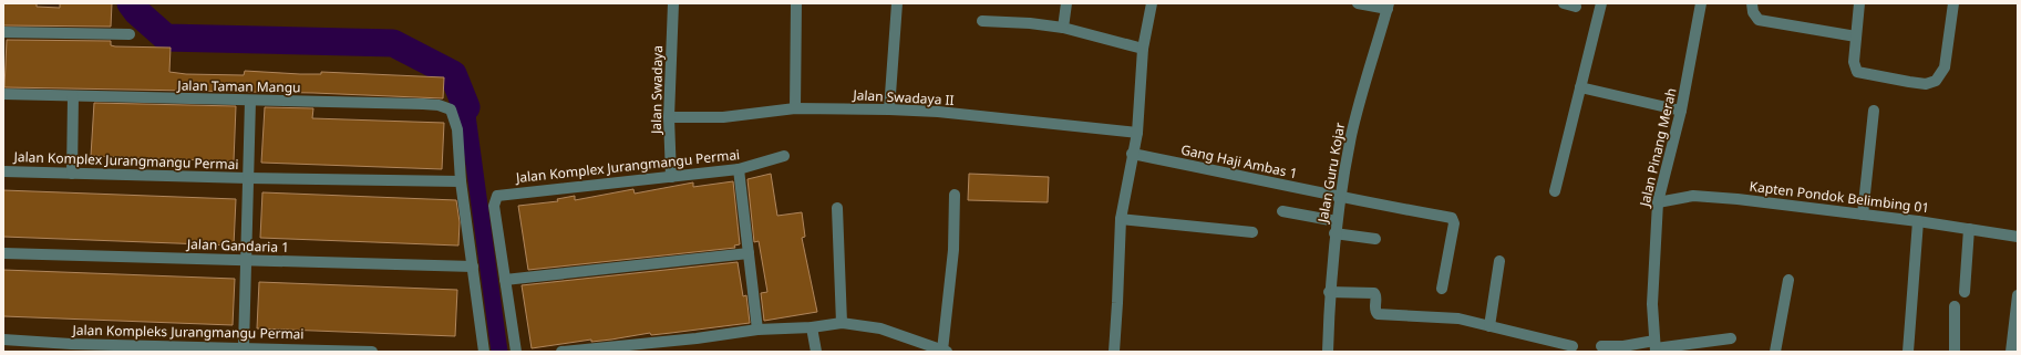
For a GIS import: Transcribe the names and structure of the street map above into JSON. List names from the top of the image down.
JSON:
{
  "streets": {
    "street": [
      "Jalan Taman Mangu",
      "Jalan Swadaya",
      "Jalan Swadaya II",
      "Jalan Pinang Merah",
      "Jalan Komplex Jurangmangu Permai",
      "Gang Haji Ambas 1",
      "Jalan Guru Kojar",
      "Kapten Pondok Belimbing 01",
      "Jalan Gandaria 1",
      "Jalan Kompleks Jurangmangu Permai"
    ]
  },
  "crossings": [
    ["Jalan Taman Mangu", "Jalan Komplex Jurangmangu Permai"],
    ["Jalan Swadaya", "Jalan Swadaya II"],
    ["Jalan Swadaya", "Jalan Komplex Jurangmangu Permai"],
    ["Jalan Pinang Merah", "Kapten Pondok Belimbing 01"],
    ["Jalan Komplex Jurangmangu Permai", "Jalan Gandaria 1"],
    ["Jalan Komplex Jurangmangu Permai", "Jalan Kompleks Jurangmangu Permai"],
    ["Gang Haji Ambas 1", "Jalan Guru Kojar"]
  ]
}
